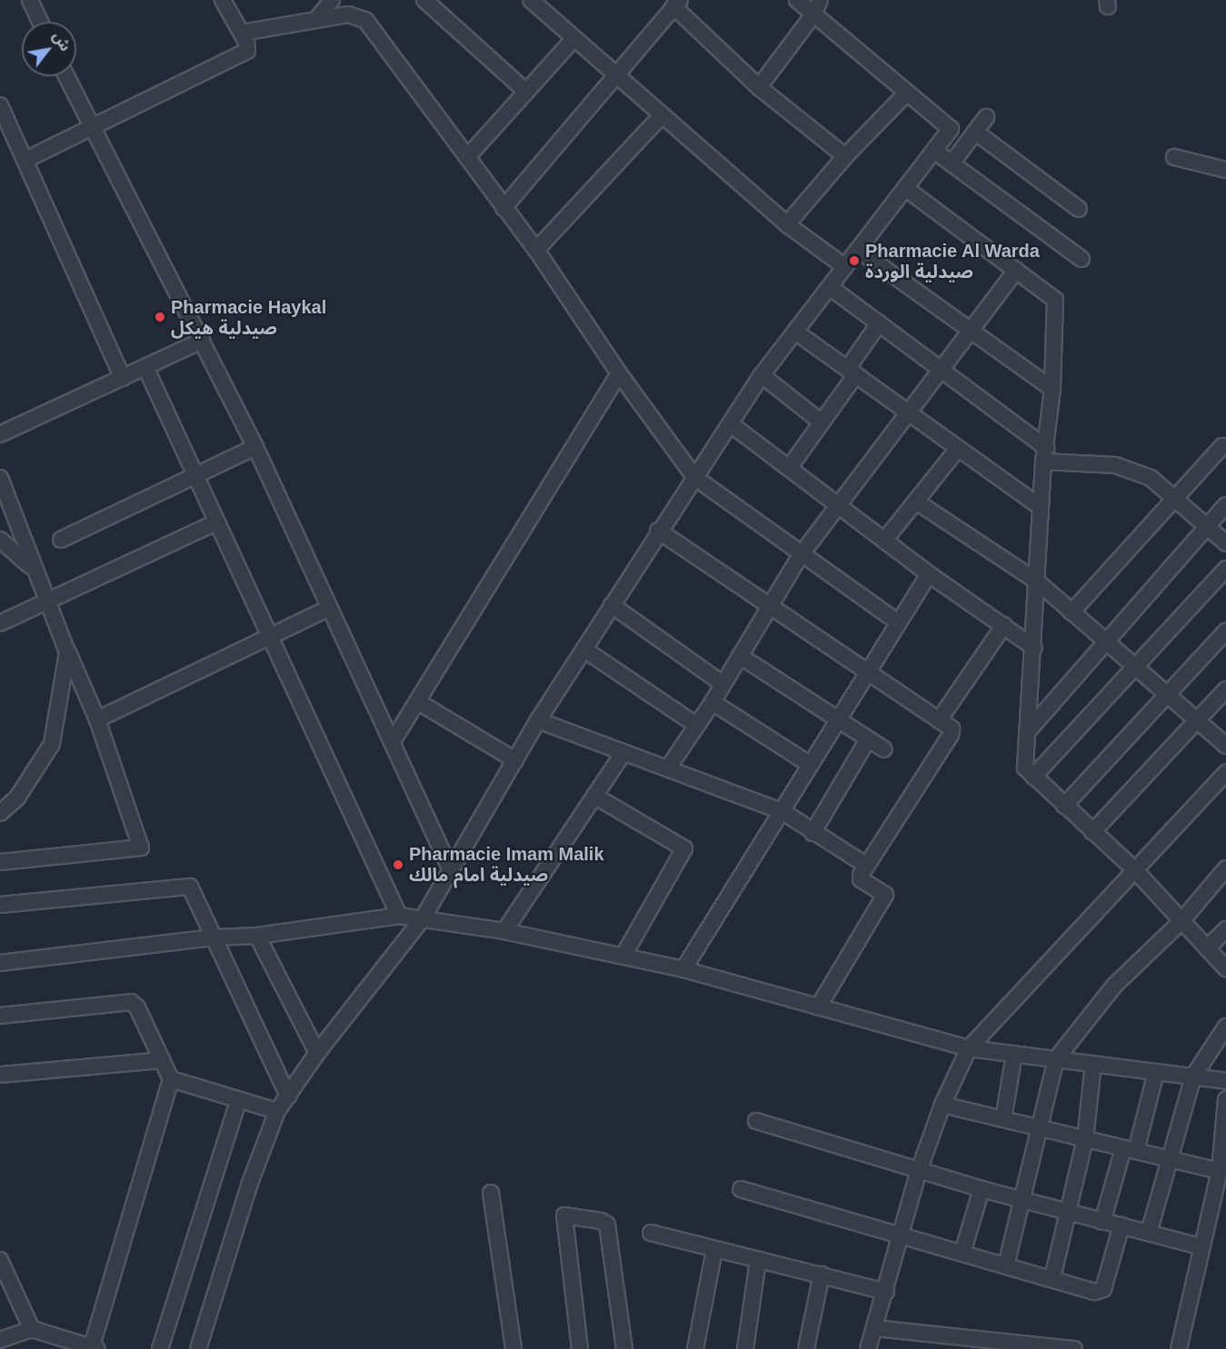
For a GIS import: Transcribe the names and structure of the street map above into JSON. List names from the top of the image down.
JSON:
{
  "places": ["Pharmacie Al Warda صيدلية الوردة", "Pharmacie Haykal صيدلية هيكل", "Pharmacie Imam Malik صيدلية امام مالك"],
  "north": "top right"
}
